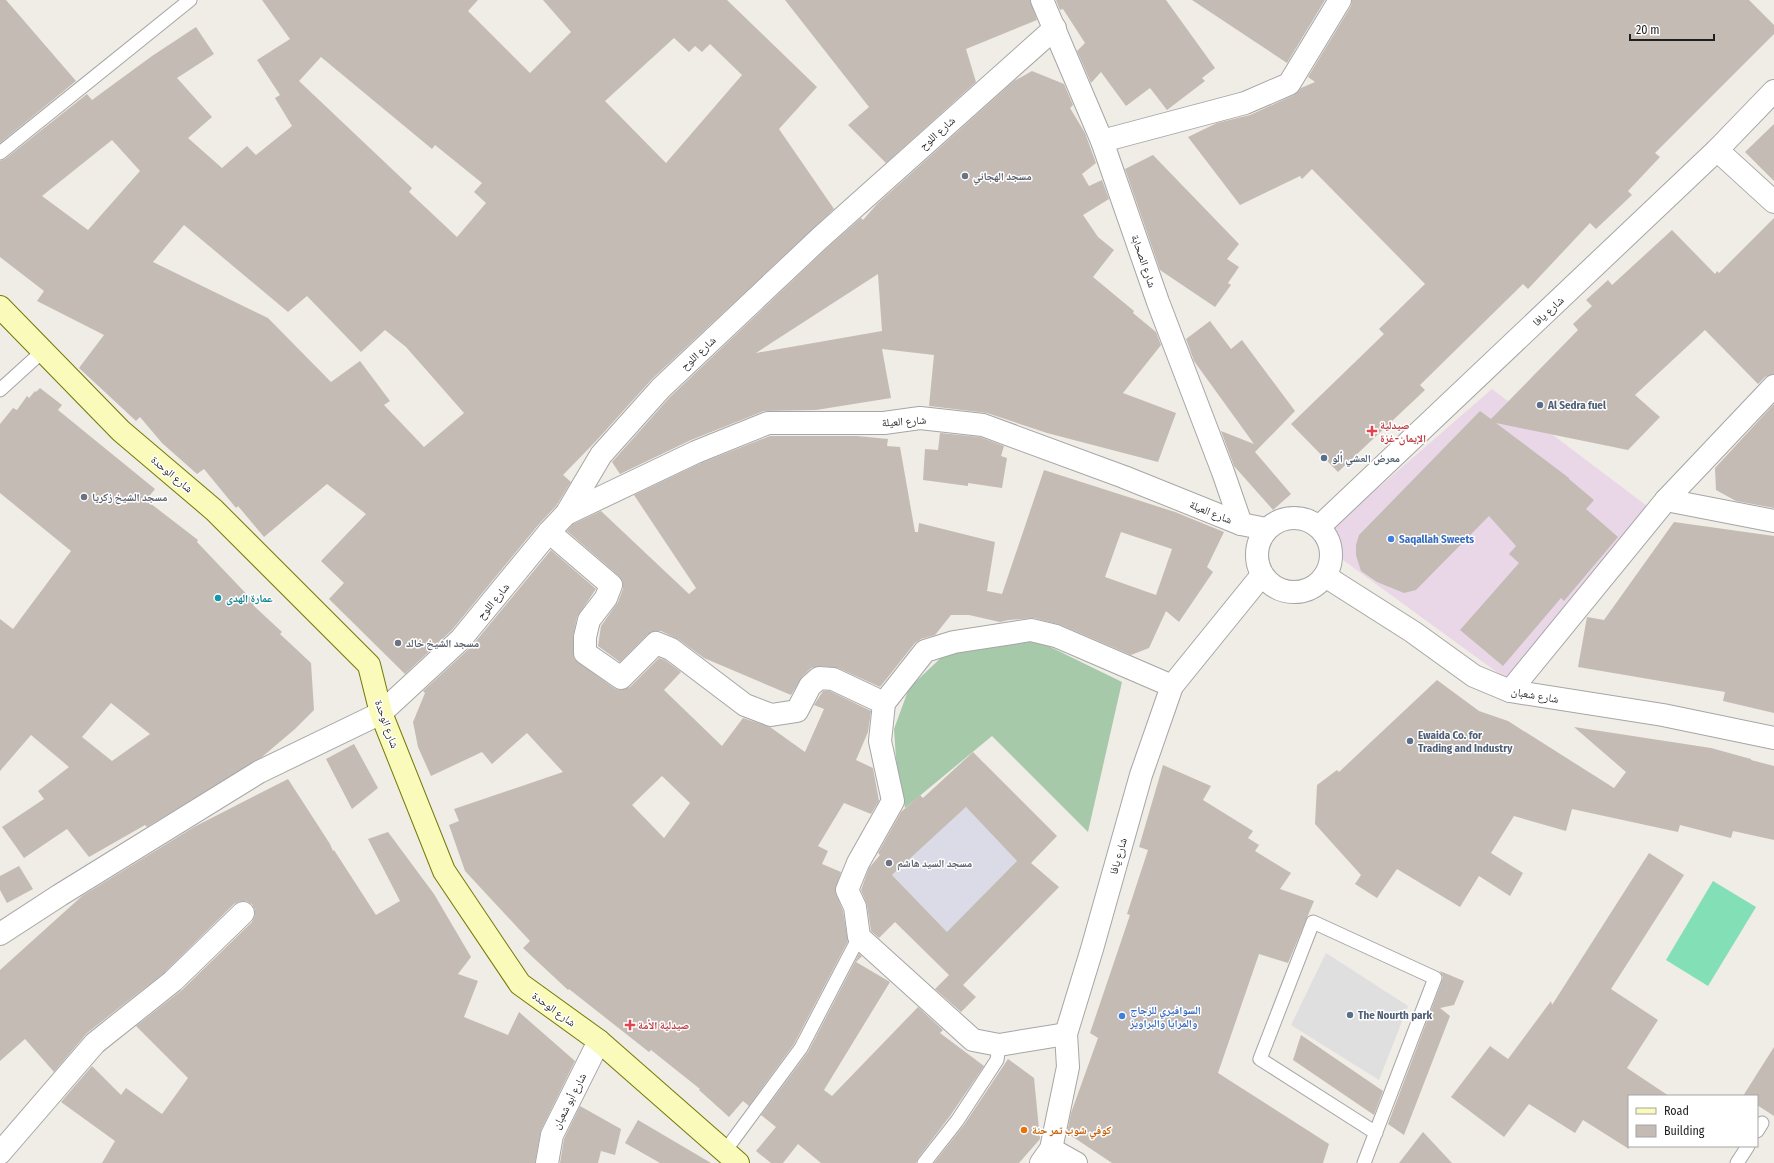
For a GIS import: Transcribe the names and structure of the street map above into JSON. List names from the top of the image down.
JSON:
{
  "streets": {
    "main road": ["شارع الوحدة"],
    "street": [
      "شارع اللوح",
      "شارع الصحابة",
      "شارع يافا",
      "شارع العيلة",
      "شارع شعبان",
      "شارع أبو شعبان"
    ]
  },
  "crossings": [
    ["شارع اللوح", "شارع الصحابة"],
    ["شارع اللوح", "شارع العيلة"],
    ["شارع اللوح", "شارع الوحدة"],
    ["شارع الصحابة", "شارع العيلة"],
    ["شارع يافا", "شارع العيلة"],
    ["شارع يافا", "شارع شعبان"],
    ["شارع العيلة", "شارع شعبان"],
    ["شارع الوحدة", "شارع أبو شعبان"]
  ],
  "places": {
    "other": [
      "مسجد الهجاني",
      "Al Sedra fuel",
      "معرض العشي ألو",
      "مسجد الشيخ زكريا",
      "Saqallah Sweets",
      "عمارة الهدى",
      "مسجد الشيخ خالد",
      "Ewaida Co. for Trading and Industry",
      "مسجد السيد هاشم",
      "The Nourth park",
      "السوافيري للزجاج والمرايا والبراويز",
      "كوفي شوب تمر حنة"
    ],
    "health": ["صيدلية الإيمان-غزة", "صيدلية الأمة"]
  },
  "legend": ["Road", "Building"],
  "scale_bar": "20 m"
}
